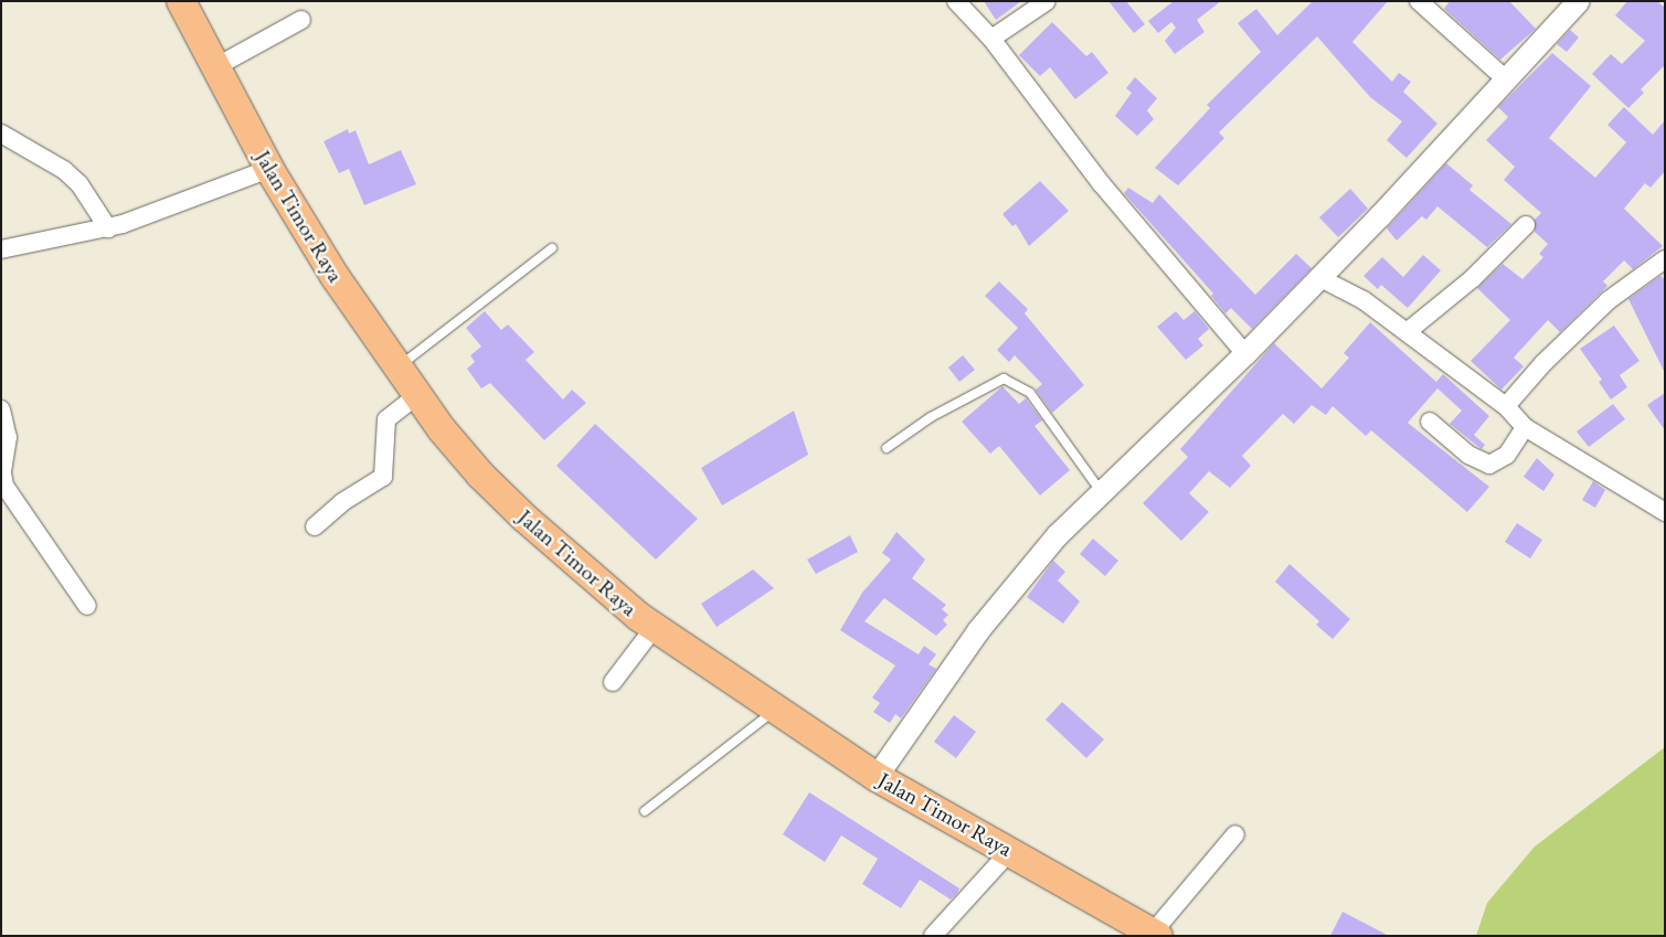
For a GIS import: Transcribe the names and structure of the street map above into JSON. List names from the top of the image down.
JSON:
{
  "streets": {
    "highway": ["Jalan Timor Raya"]
  }
}
